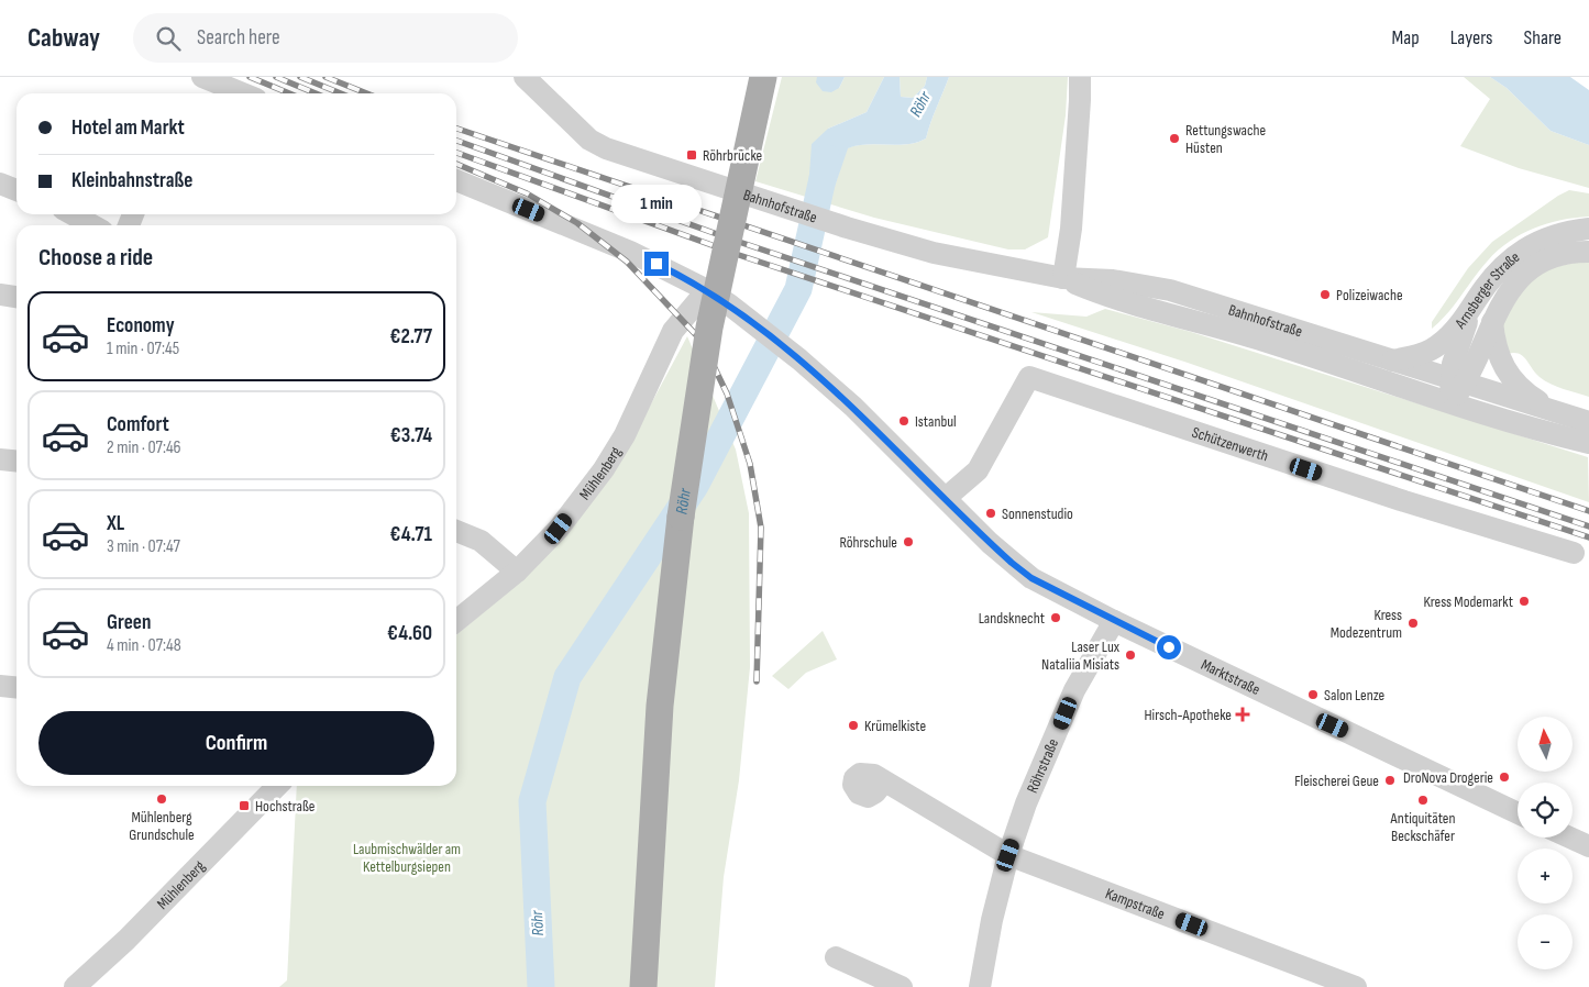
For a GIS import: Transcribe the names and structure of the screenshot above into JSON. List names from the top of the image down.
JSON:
{
  "streets": {
    "street": [
      "Bahnhofstraße",
      "Arnsberger Straße",
      "Schützenwerth",
      "Mühlenberg",
      "Marktstraße",
      "Röhrstraße",
      "Kampstraße"
    ]
  },
  "crossings": [
    ["Bahnhofstraße", "Arnsberger Straße"],
    ["Schützenwerth", "Marktstraße"],
    ["Mühlenberg", "Marktstraße"],
    ["Marktstraße", "Röhrstraße"],
    ["Röhrstraße", "Kampstraße"]
  ],
  "water": ["Röhr"],
  "parks": ["Laubmischwälder am Kettelburgsiepen"],
  "places": {
    "other": [
      "Rettungswache Hüsten",
      "Polizeiwache",
      "Istanbul",
      "Sonnenstudio",
      "Röhrschule",
      "Kress Modemarkt",
      "Landsknecht",
      "Kress Modezentrum",
      "Laser Lux Nataliia Misiats",
      "Salon Lenze",
      "Krümelkiste",
      "DroNova Drogerie",
      "Fleischerei Geue",
      "Mühlenberg Grundschule",
      "Antiquitäten Beckschäfer"
    ],
    "transit": ["Röhrbrücke", "Hochstraße"],
    "health": ["Hirsch-Apotheke"]
  },
  "north": "top",
  "page": {
    "header": "Cabway",
    "search": "Search here",
    "nav": ["Map", "Layers", "Share"],
    "banner": ["Hotel am Markt", "Kleinbahnstraße"],
    "bubble": "1 min",
    "heading": "Choose a ride",
    "list": [
      {
        "name": "Economy",
        "note": "1 min · 07:45",
        "value": "€2.77"
      },
      {
        "name": "Comfort",
        "note": "2 min · 07:46",
        "value": "€3.74"
      },
      {
        "name": "XL",
        "note": "3 min · 07:47",
        "value": "€4.71"
      },
      {
        "name": "Green",
        "note": "4 min · 07:48",
        "value": "€4.60"
      }
    ],
    "buttons": "Confirm",
    "map_buttons": ["+", "−"]
  }
}
